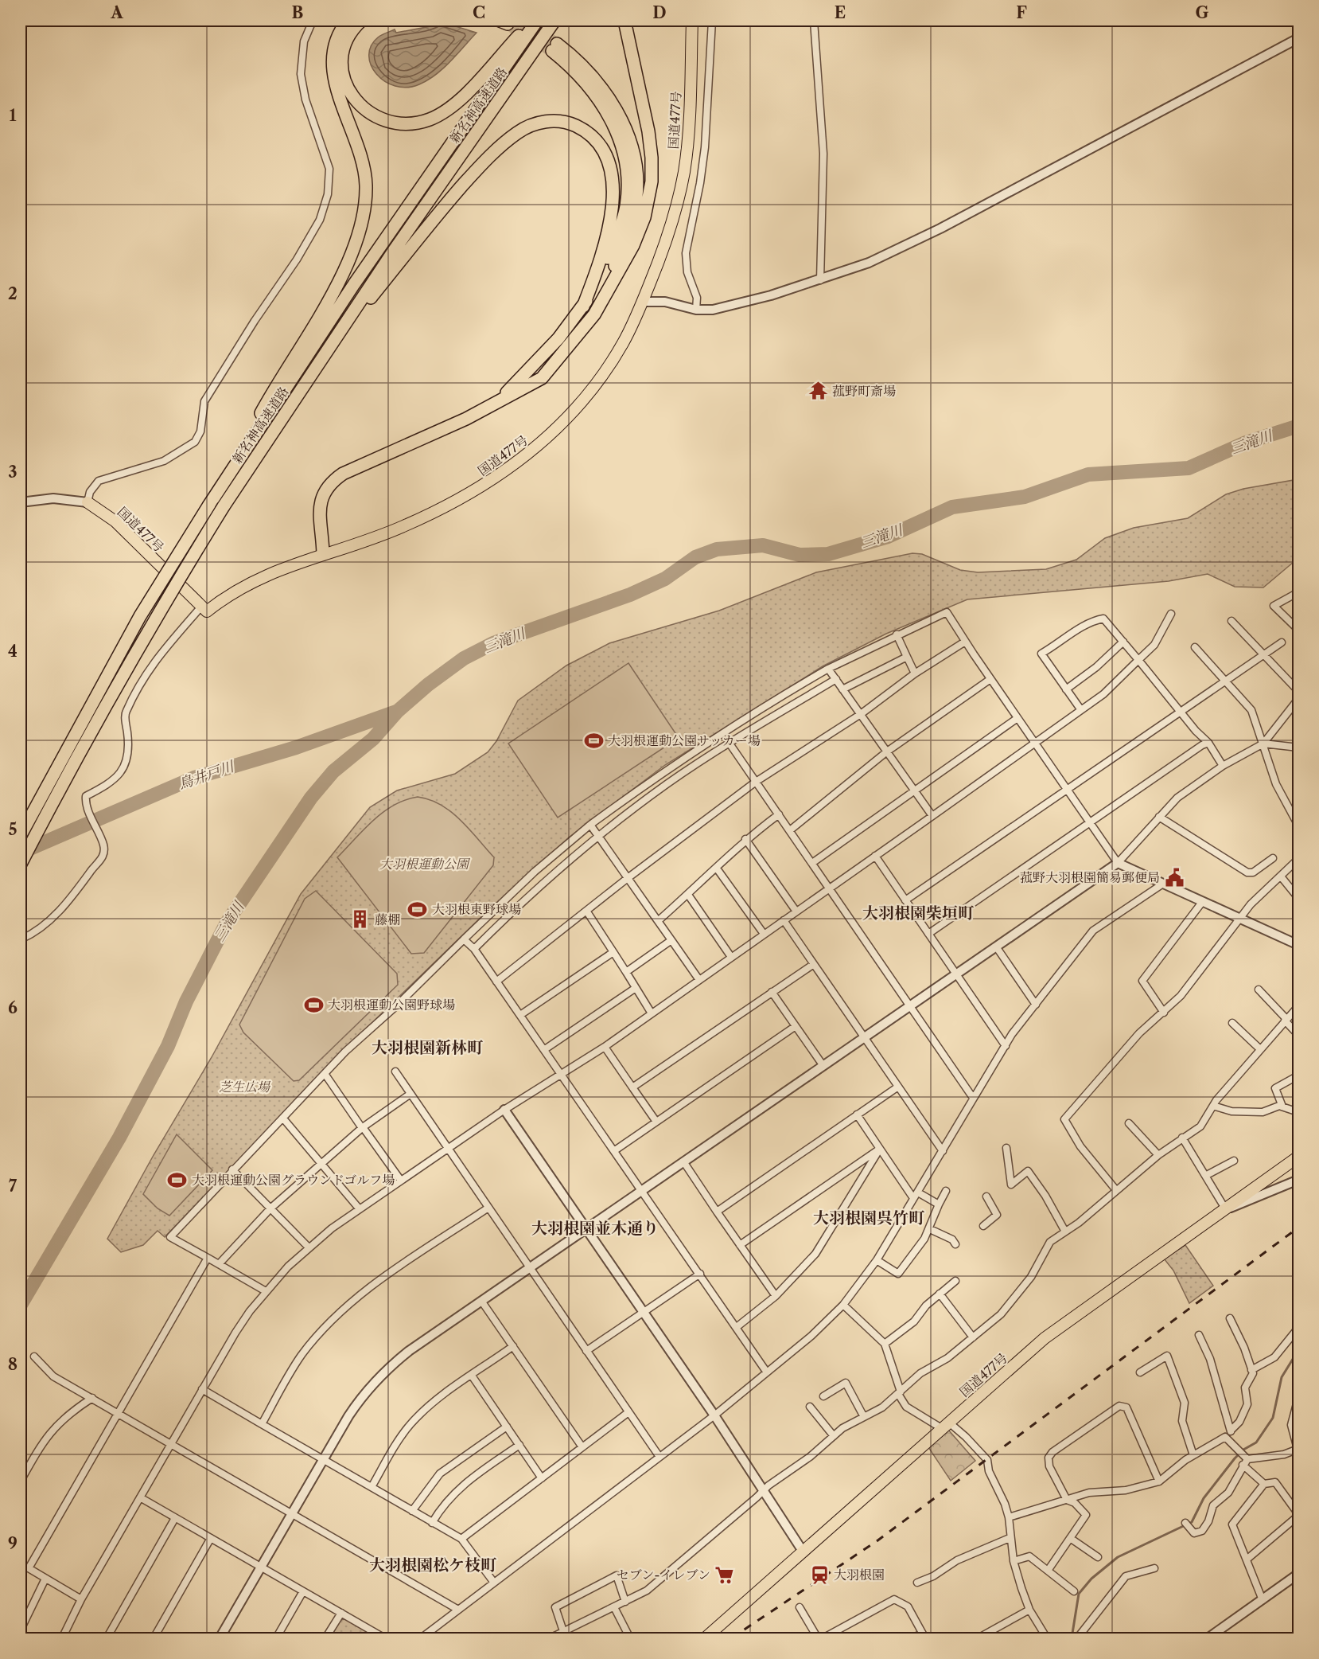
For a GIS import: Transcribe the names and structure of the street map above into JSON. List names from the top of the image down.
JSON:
{
  "streets": {
    "highway": ["新名神高速道路", "国道477号"]
  },
  "districts": [
    "大羽根園柴垣町",
    "大羽根園新林町",
    "大羽根園呉竹町",
    "大羽根園並木通り",
    "大羽根園松ケ枝町"
  ],
  "water": ["三滝川", "鳥井戸川"],
  "parks": ["大羽根運動公園", "芝生広場"],
  "places": {
    "temple": ["菰野町斎場"],
    "sports": [
      "大羽根運動公園サッカー場",
      "大羽根東野球場",
      "大羽根運動公園野球場",
      "大羽根運動公園グラウンドゴルフ場"
    ],
    "public building": ["菰野大羽根園簡易郵便局"],
    "building": ["藤棚"],
    "supermarket": ["セブン-イレブン"],
    "station": ["大羽根園"]
  },
  "grid": {
    "columns": [
      "A",
      "B",
      "C",
      "D",
      "E",
      "F",
      "G"
    ],
    "rows": [
      "1",
      "2",
      "3",
      "4",
      "5",
      "6",
      "7",
      "8",
      "9"
    ]
  }
}
